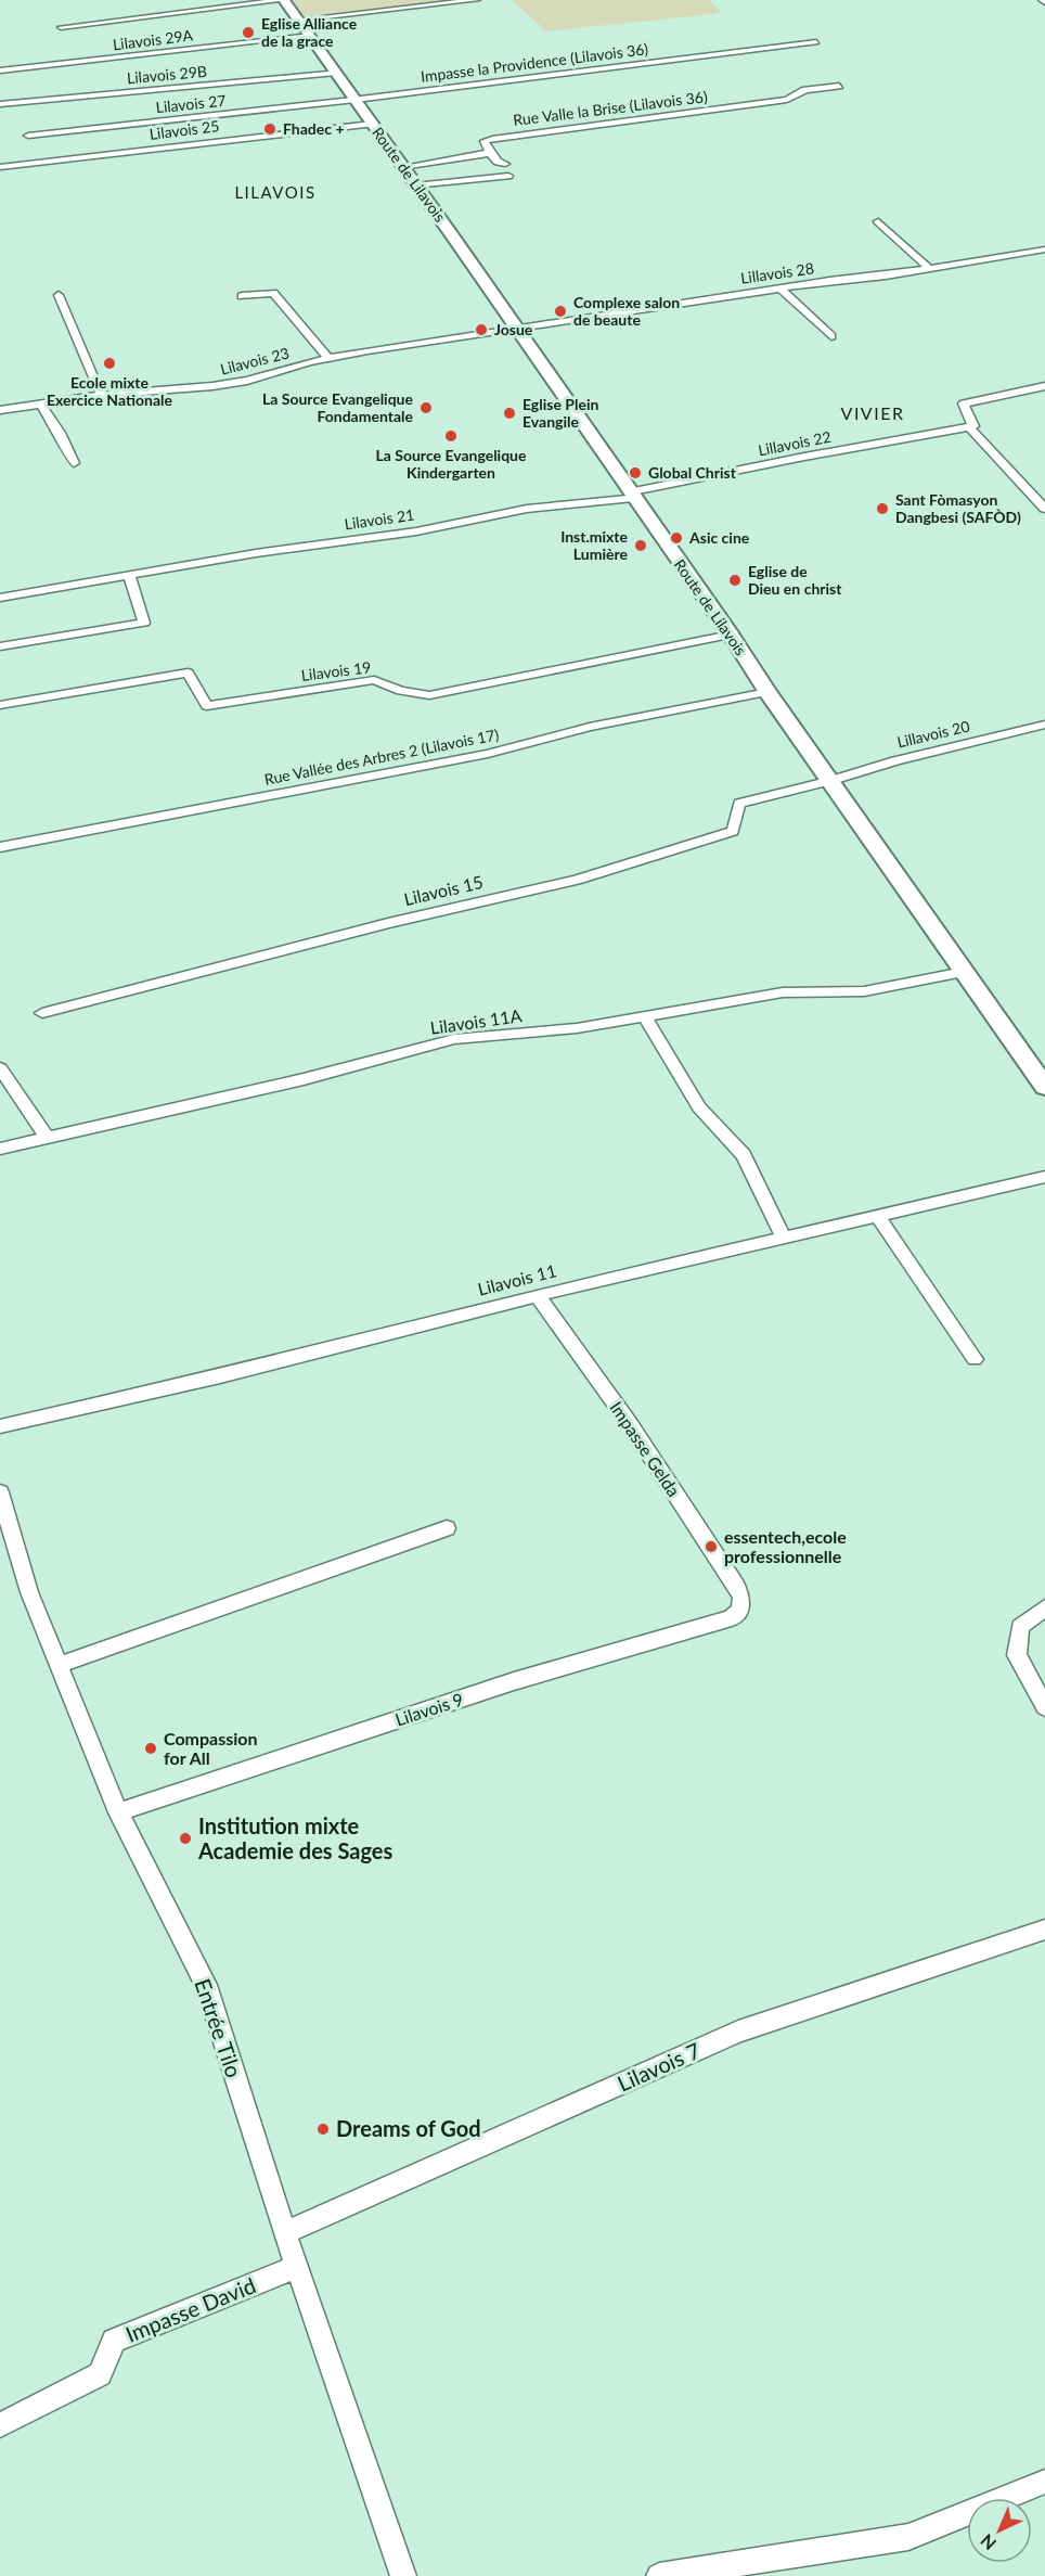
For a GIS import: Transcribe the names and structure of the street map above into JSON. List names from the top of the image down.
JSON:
{
  "streets": {
    "main road": ["Route de Lilavois"],
    "street": [
      "Lilavois 29A",
      "Impasse la Providence (Lilavois 36)",
      "Lilavois 29B",
      "Lilavois 27",
      "Rue Valle la Brise (Lilavois 36)",
      "Lilavois 25",
      "Lillavois 28",
      "Lilavois 23",
      "Lillavois 22",
      "Lilavois 21",
      "Lilavois 19",
      "Lillavois 20",
      "Rue Vallée des Arbres 2 (Lilavois 17)",
      "Lilavois 15",
      "Lilavois 11A",
      "Lilavois 11",
      "Impasse Gelda",
      "Lilavois 9",
      "Entrée Tilo",
      "Lilavois 7",
      "Impasse David"
    ]
  },
  "crossings": [
    ["Lilavois 29A", "Route de Lilavois"],
    ["Impasse la Providence (Lilavois 36)", "Lilavois 27"],
    ["Impasse la Providence (Lilavois 36)", "Route de Lilavois"],
    ["Lilavois 29B", "Route de Lilavois"],
    ["Lilavois 27", "Route de Lilavois"],
    ["Lilavois 25", "Route de Lilavois"],
    ["Route de Lilavois", "Lillavois 28"],
    ["Route de Lilavois", "Lilavois 23"],
    ["Route de Lilavois", "Lillavois 22"],
    ["Route de Lilavois", "Lilavois 21"],
    ["Route de Lilavois", "Lilavois 19"],
    ["Route de Lilavois", "Lillavois 20"],
    ["Route de Lilavois", "Rue Vallée des Arbres 2 (Lilavois 17)"],
    ["Route de Lilavois", "Lilavois 15"],
    ["Route de Lilavois", "Lilavois 11A"],
    ["Lillavois 28", "Lilavois 23"],
    ["Lillavois 22", "Lilavois 21"],
    ["Lillavois 20", "Lilavois 15"],
    ["Lilavois 11", "Impasse Gelda"],
    ["Impasse Gelda", "Lilavois 9"],
    ["Lilavois 9", "Entrée Tilo"],
    ["Entrée Tilo", "Lilavois 7"],
    ["Entrée Tilo", "Impasse David"]
  ],
  "districts": ["LILAVOIS", "VIVIER"],
  "places": [
    "Eglise Alliance de la grace",
    "Fhadec +",
    "Complexe salon de beaute",
    "Josue",
    "Ecole mixte Exercice Nationale",
    "La Source Evangelique Fondamentale",
    "Eglise Plein Evangile",
    "La Source Evangelique Kindergarten",
    "Global Christ",
    "Sant Fòmasyon Dangbesi (SAFÒD)",
    "Asic cine",
    "Inst.mixte Lumière",
    "Eglise de Dieu en christ",
    "essentech,ecole professionnelle",
    "Compassion for All",
    "Institution mixte Academie des Sages",
    "Dreams of God"
  ],
  "north": "bottom left"
}
